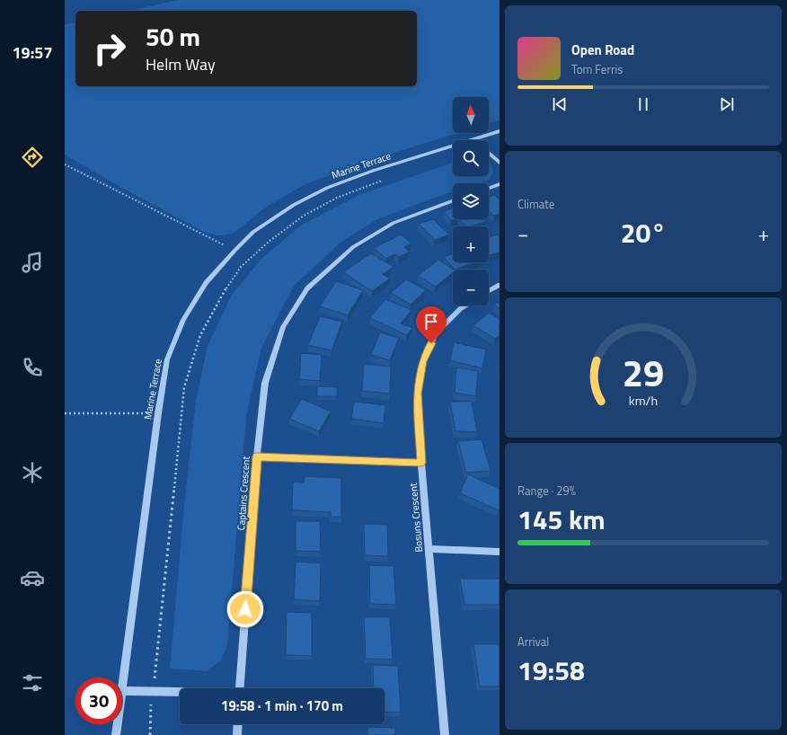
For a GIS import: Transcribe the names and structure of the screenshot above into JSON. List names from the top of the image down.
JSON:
{
  "streets": {
    "street": ["Marine Terrace", "Captains Crescent", "Bosuns Crescent"]
  },
  "north": "top",
  "page": {
    "tabs": "19:57",
    "turn": ["50 m", "Helm Way"],
    "song": ["Open Road", "Tom Ferris"],
    "map_buttons": ["+", "−"],
    "tile": [
      "Climate",
      ["Range · 29%", "145 km"],
      ["Arrival", "19:58"]
    ],
    "heat": ["−", "20°", "+"],
    "limit": "30",
    "trip": "19:58 · 1 min · 170 m",
    "gauge": ["29", "km/h"]
  }
}
